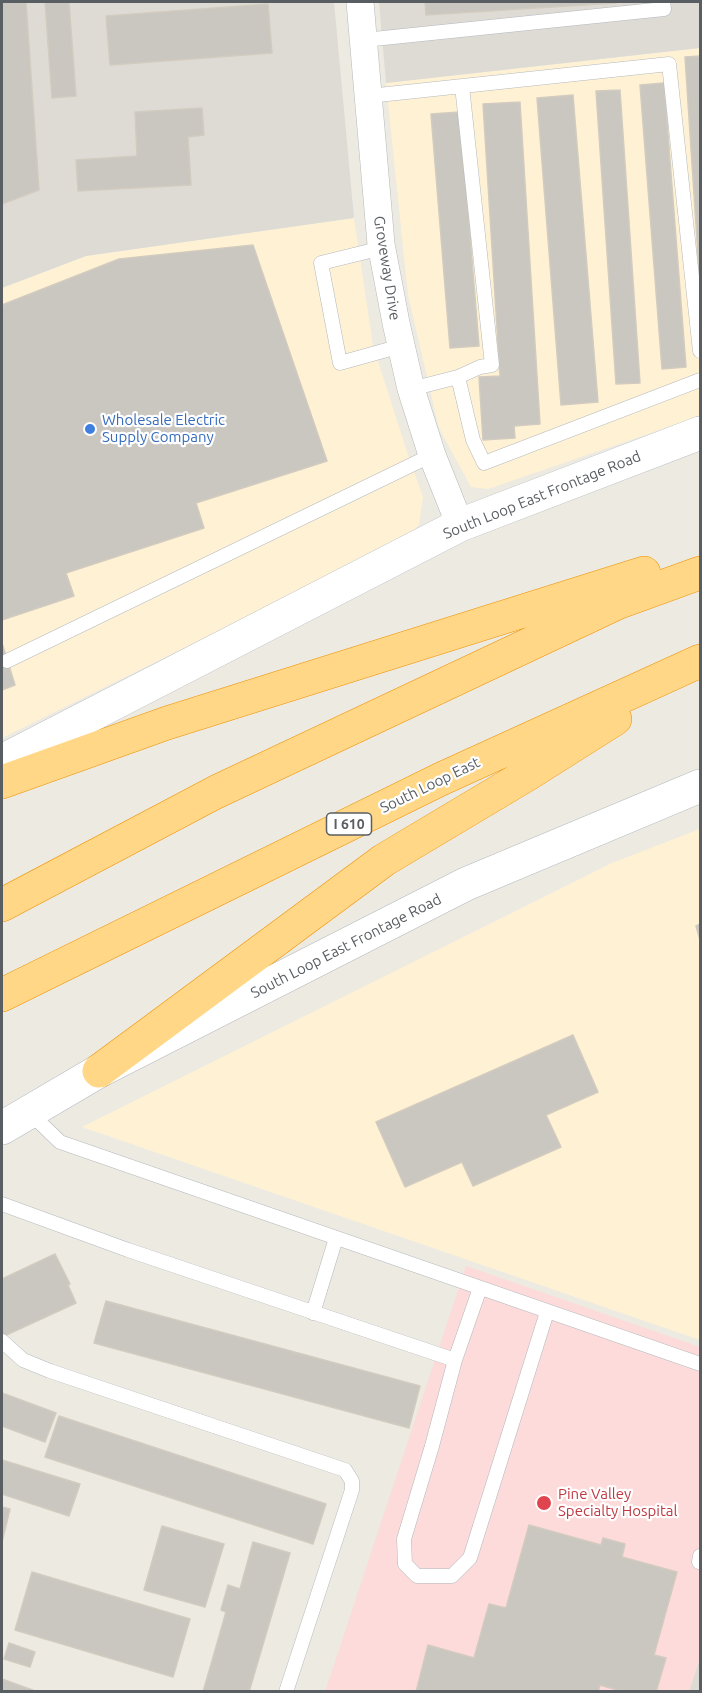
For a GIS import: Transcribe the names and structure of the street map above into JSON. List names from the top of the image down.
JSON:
{
  "streets": {
    "highway": ["South Loop East", "I 610"],
    "main road": ["South Loop East Frontage Road"],
    "street": ["Groveway Drive"]
  },
  "crossings": [
    ["Groveway Drive", "South Loop East Frontage Road"]
  ],
  "places": ["Wholesale Electric Supply Company", "Pine Valley Specialty Hospital"]
}
